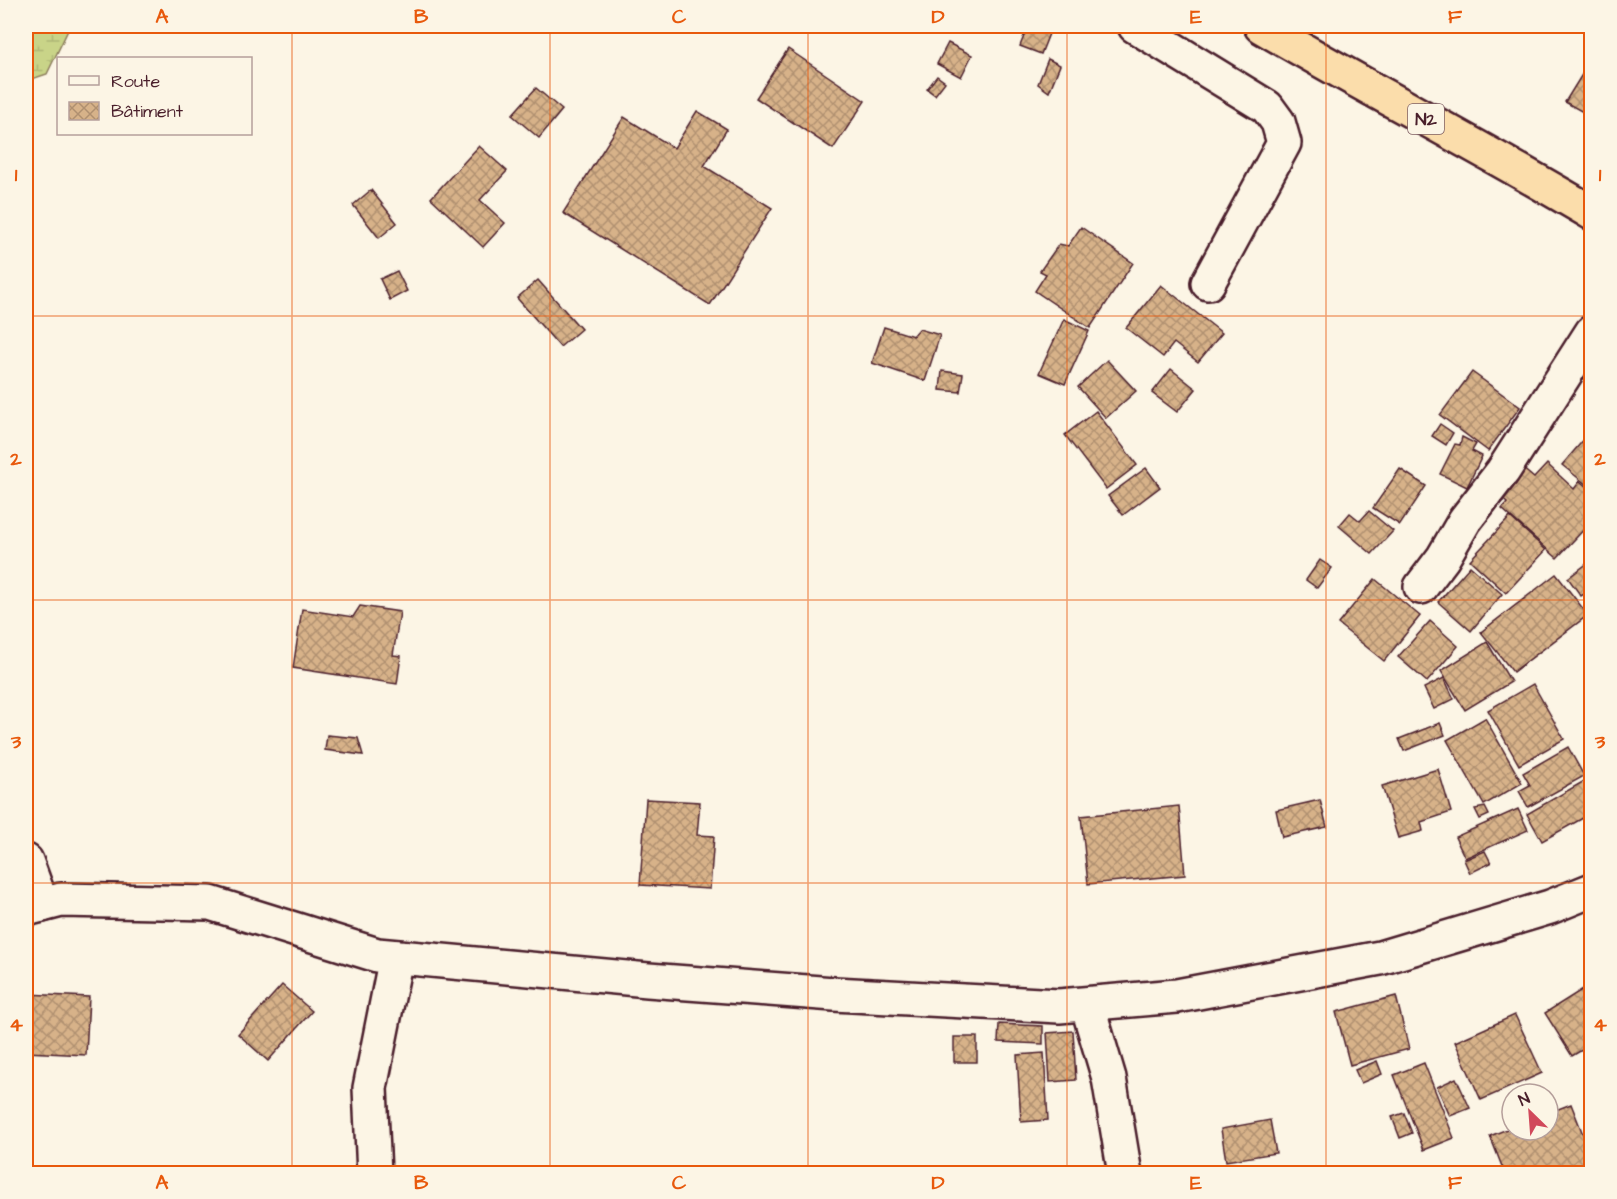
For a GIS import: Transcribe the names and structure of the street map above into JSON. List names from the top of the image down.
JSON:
{
  "streets": {
    "highway": ["N2"]
  },
  "legend": ["Route", "Bâtiment"],
  "north": "top left",
  "grid": {
    "columns": [
      "A",
      "B",
      "C",
      "D",
      "E",
      "F"
    ],
    "rows": [
      "1",
      "2",
      "3",
      "4"
    ]
  }
}
